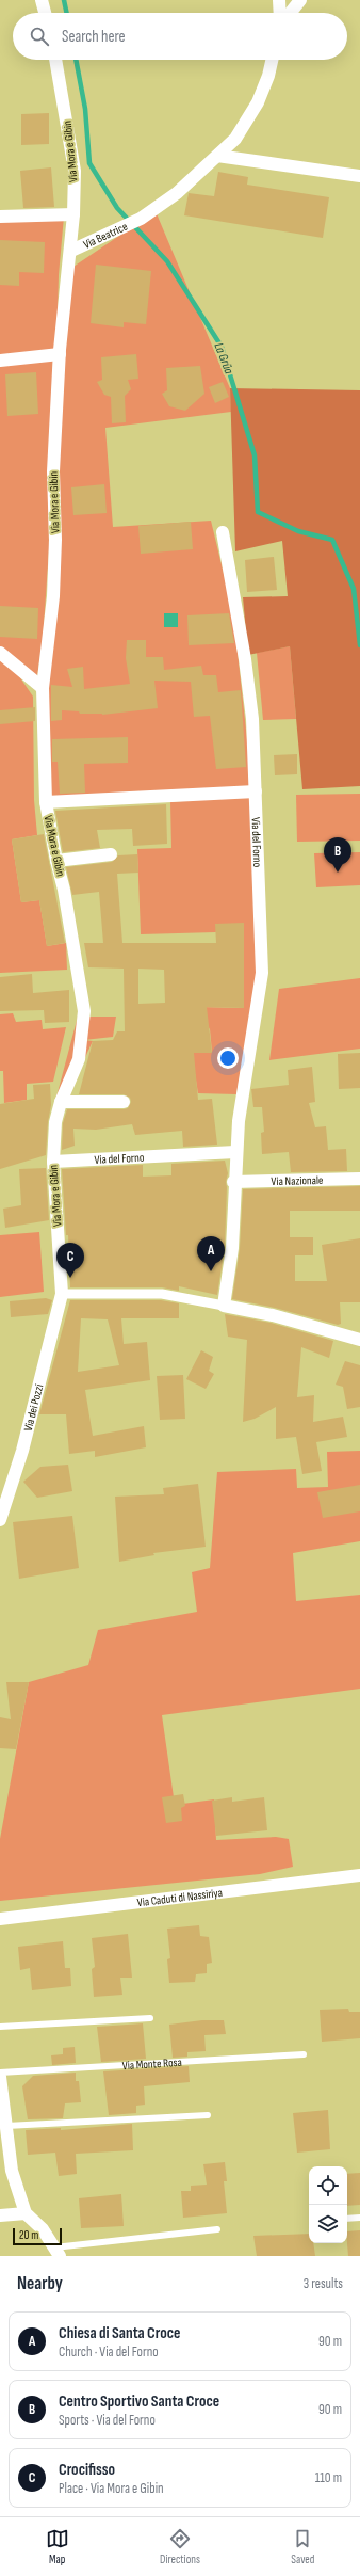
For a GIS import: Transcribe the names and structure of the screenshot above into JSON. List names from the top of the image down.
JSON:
{
  "streets": {
    "street": [
      "Via Mora e Gibin",
      "Via Beatrice",
      "Via del Forno",
      "Via Nazionale",
      "Via dei Pozzi",
      "Via Caduti di Nassiriya"
    ],
    "lane": ["Via Monte Rosa"]
  },
  "crossings": [
    ["Via Mora e Gibin", "Via Beatrice"],
    ["Via Mora e Gibin", "Via del Forno"],
    ["Via Mora e Gibin", "Via dei Pozzi"],
    ["Via del Forno", "Via Nazionale"]
  ],
  "water": ["La Grűa"],
  "scale_bar": "20 m",
  "page": {
    "search": "Search here",
    "pins": ["B", "A", "C"],
    "scale": "20 m",
    "heading": ["Nearby", "3 results"],
    "list": [
      {
        "mark": "A",
        "name": "Chiesa di Santa Croce",
        "note": "Church · Via del Forno",
        "value": "90 m"
      },
      {
        "mark": "B",
        "name": "Centro Sportivo Santa Croce",
        "note": "Sports · Via del Forno",
        "value": "90 m"
      },
      {
        "mark": "C",
        "name": "Crocifisso",
        "note": "Place · Via Mora e Gibin",
        "value": "110 m"
      }
    ],
    "nav": ["Map", "Directions", "Saved"]
  }
}
